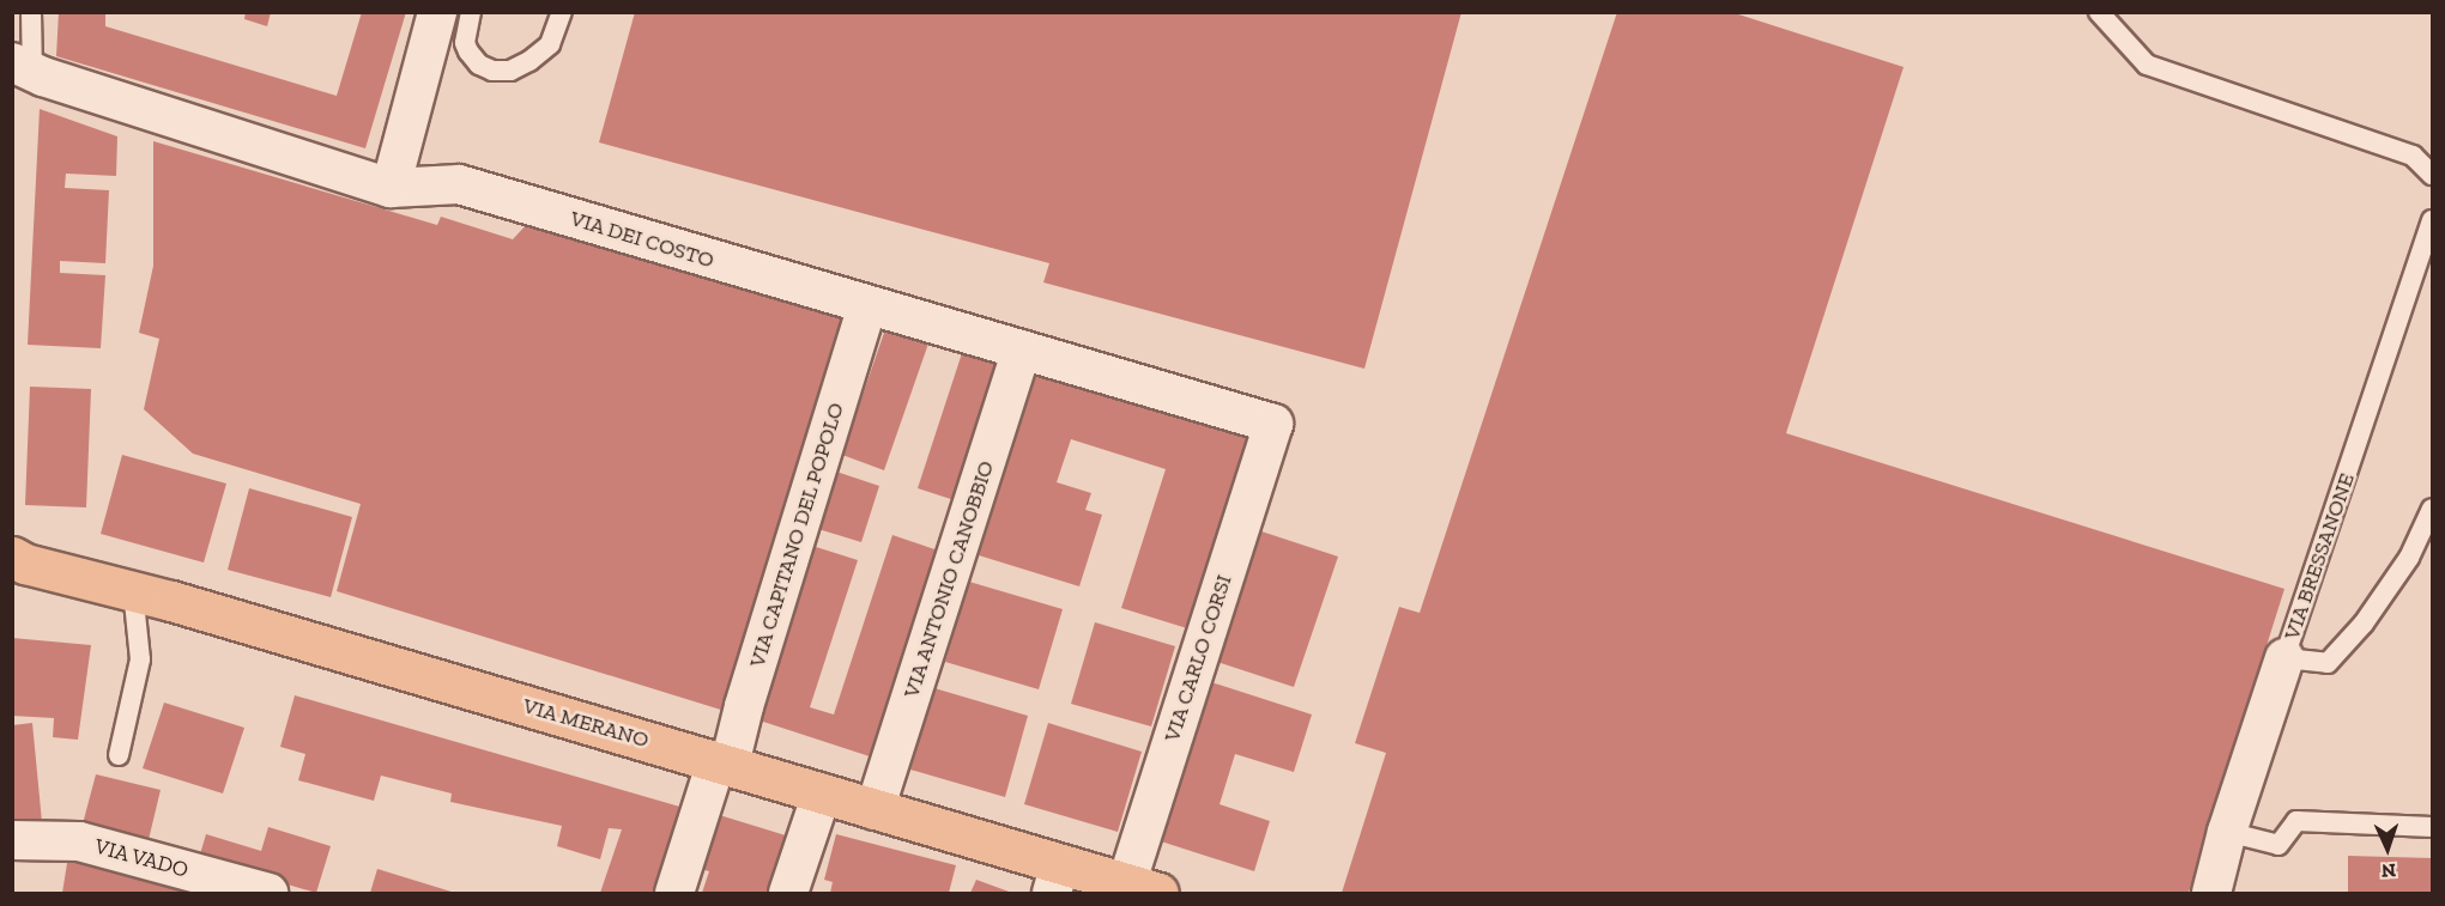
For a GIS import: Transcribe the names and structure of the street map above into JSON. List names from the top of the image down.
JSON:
{
  "streets": {
    "main road": ["VIA MERANO"],
    "street": [
      "VIA DEI COSTO",
      "VIA CAPITANO DEL POPOLO",
      "VIA BRESSANONE",
      "VIA ANTONIO CANOBBIO",
      "VIA CARLO CORSI",
      "VIA VADO"
    ]
  },
  "crossings": [
    ["VIA DEI COSTO", "VIA CAPITANO DEL POPOLO"],
    ["VIA DEI COSTO", "VIA ANTONIO CANOBBIO"],
    ["VIA DEI COSTO", "VIA CARLO CORSI"],
    ["VIA CAPITANO DEL POPOLO", "VIA MERANO"],
    ["VIA ANTONIO CANOBBIO", "VIA MERANO"],
    ["VIA CARLO CORSI", "VIA MERANO"]
  ],
  "north": "bottom"
}
